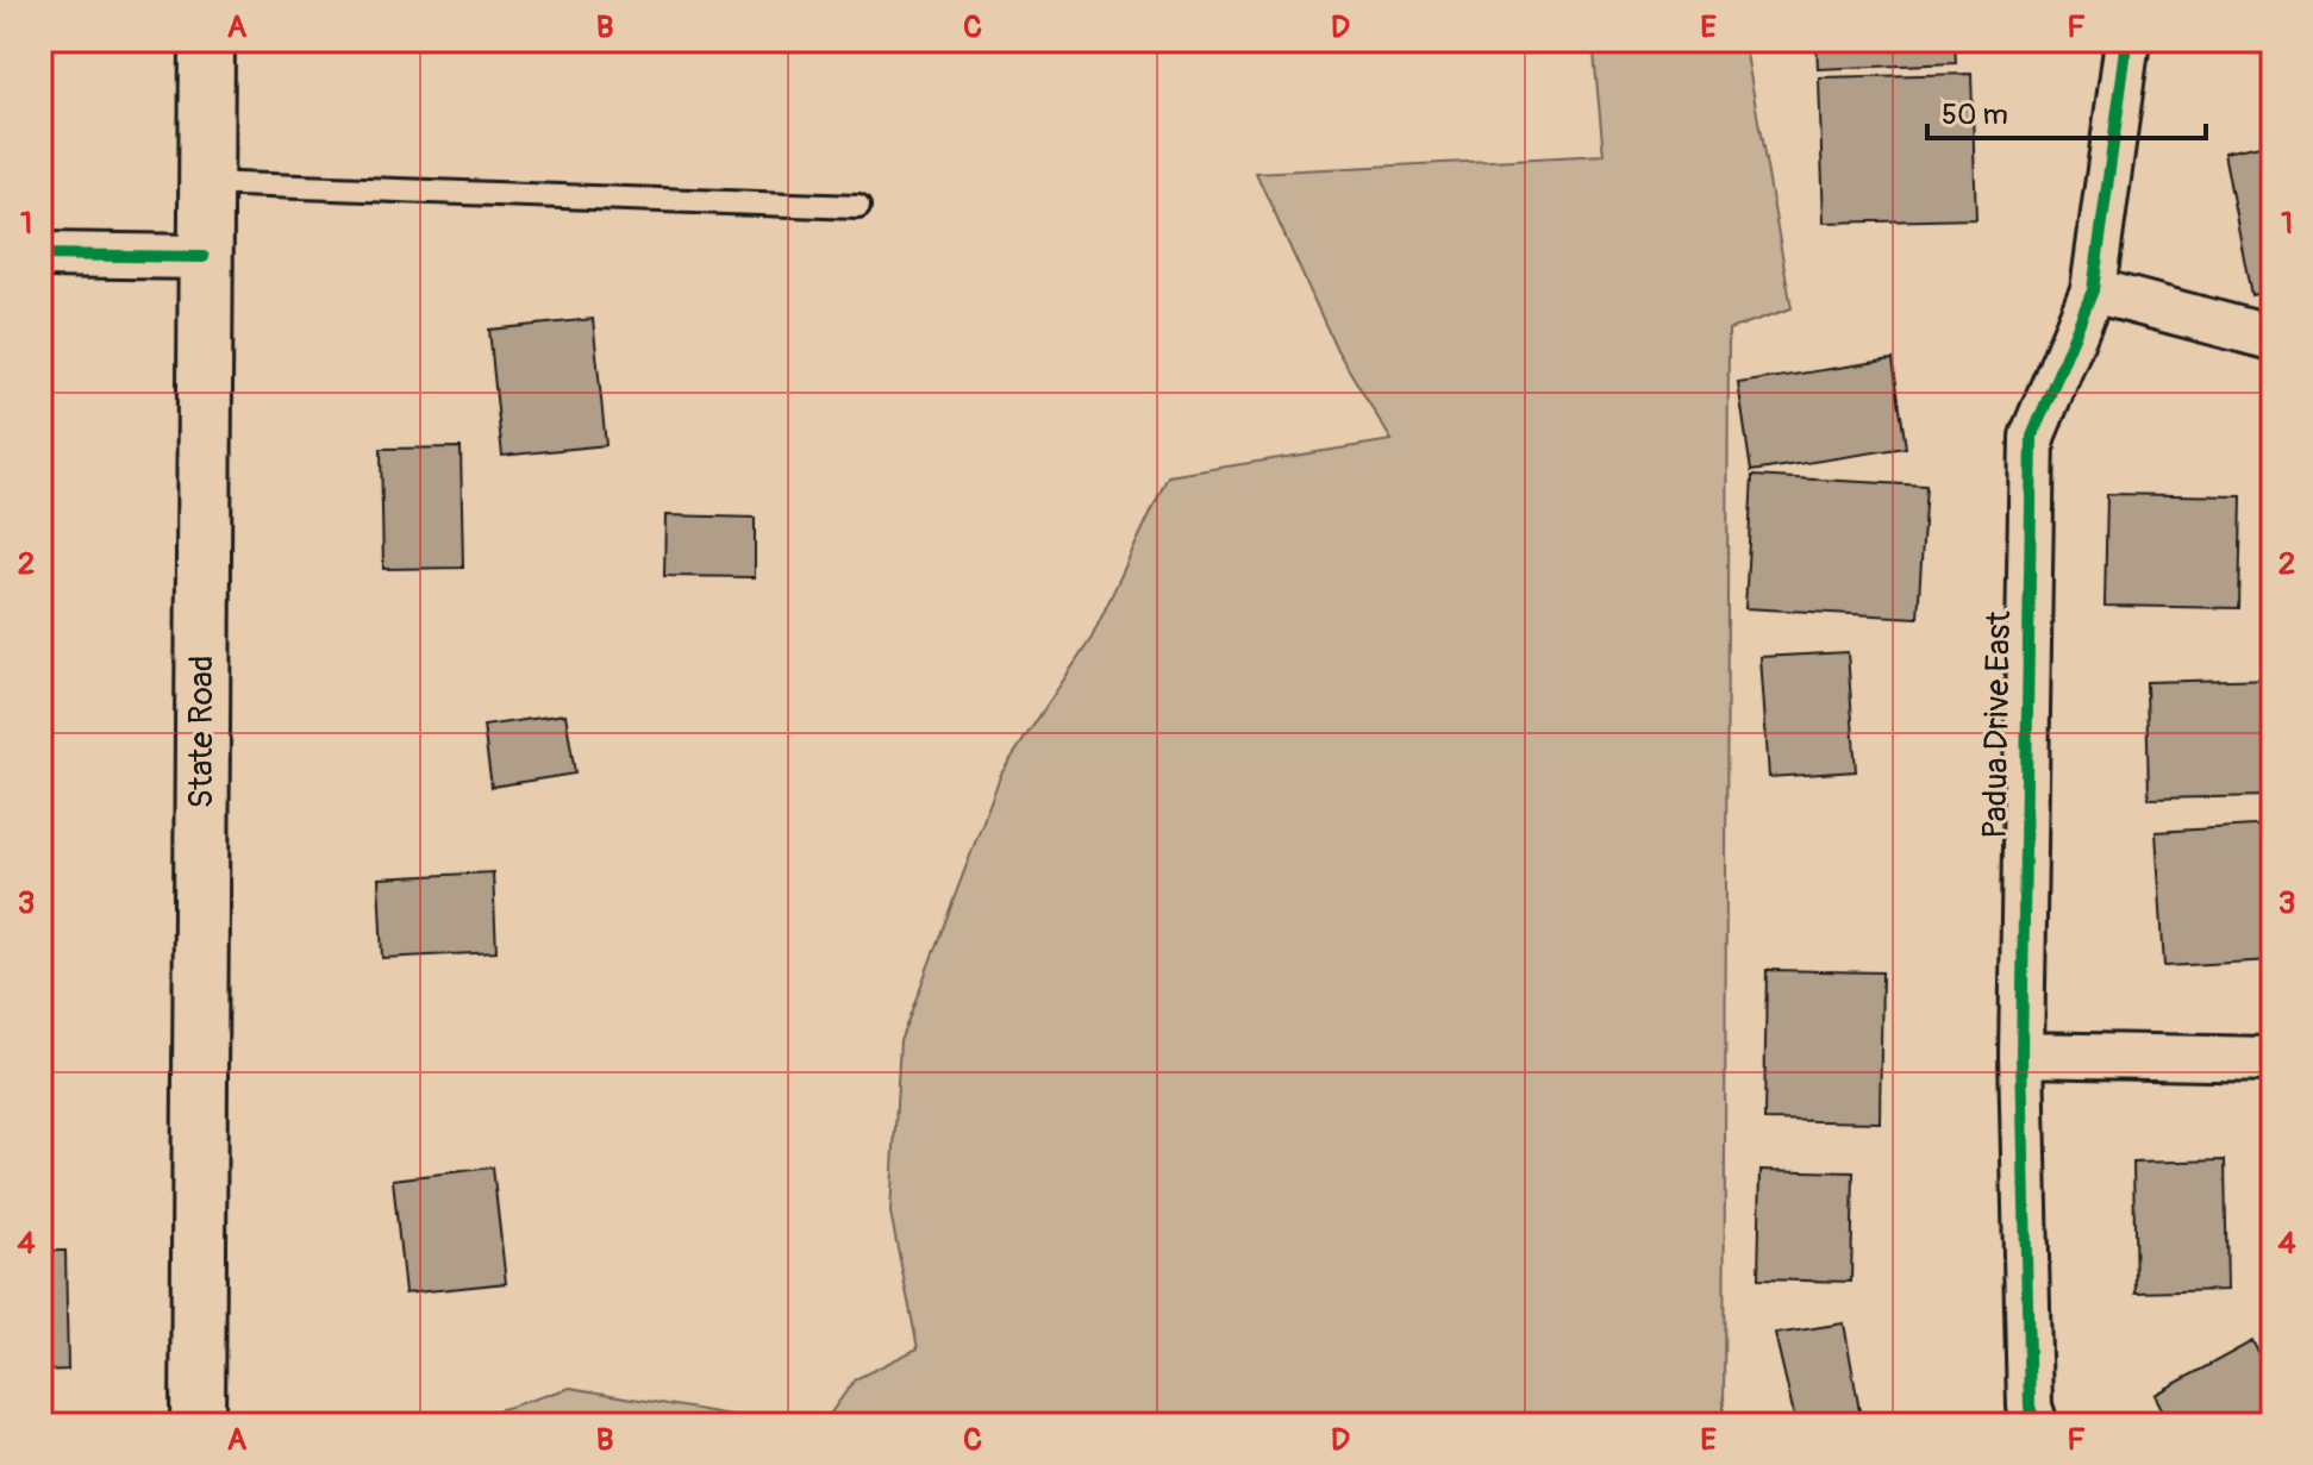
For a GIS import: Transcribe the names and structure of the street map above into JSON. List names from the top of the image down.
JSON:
{
  "streets": {
    "main road": ["State Road"],
    "street": ["Padua Drive East"]
  },
  "scale_bar": "50 m",
  "grid": {
    "columns": [
      "A",
      "B",
      "C",
      "D",
      "E",
      "F"
    ],
    "rows": [
      "1",
      "2",
      "3",
      "4"
    ]
  }
}
